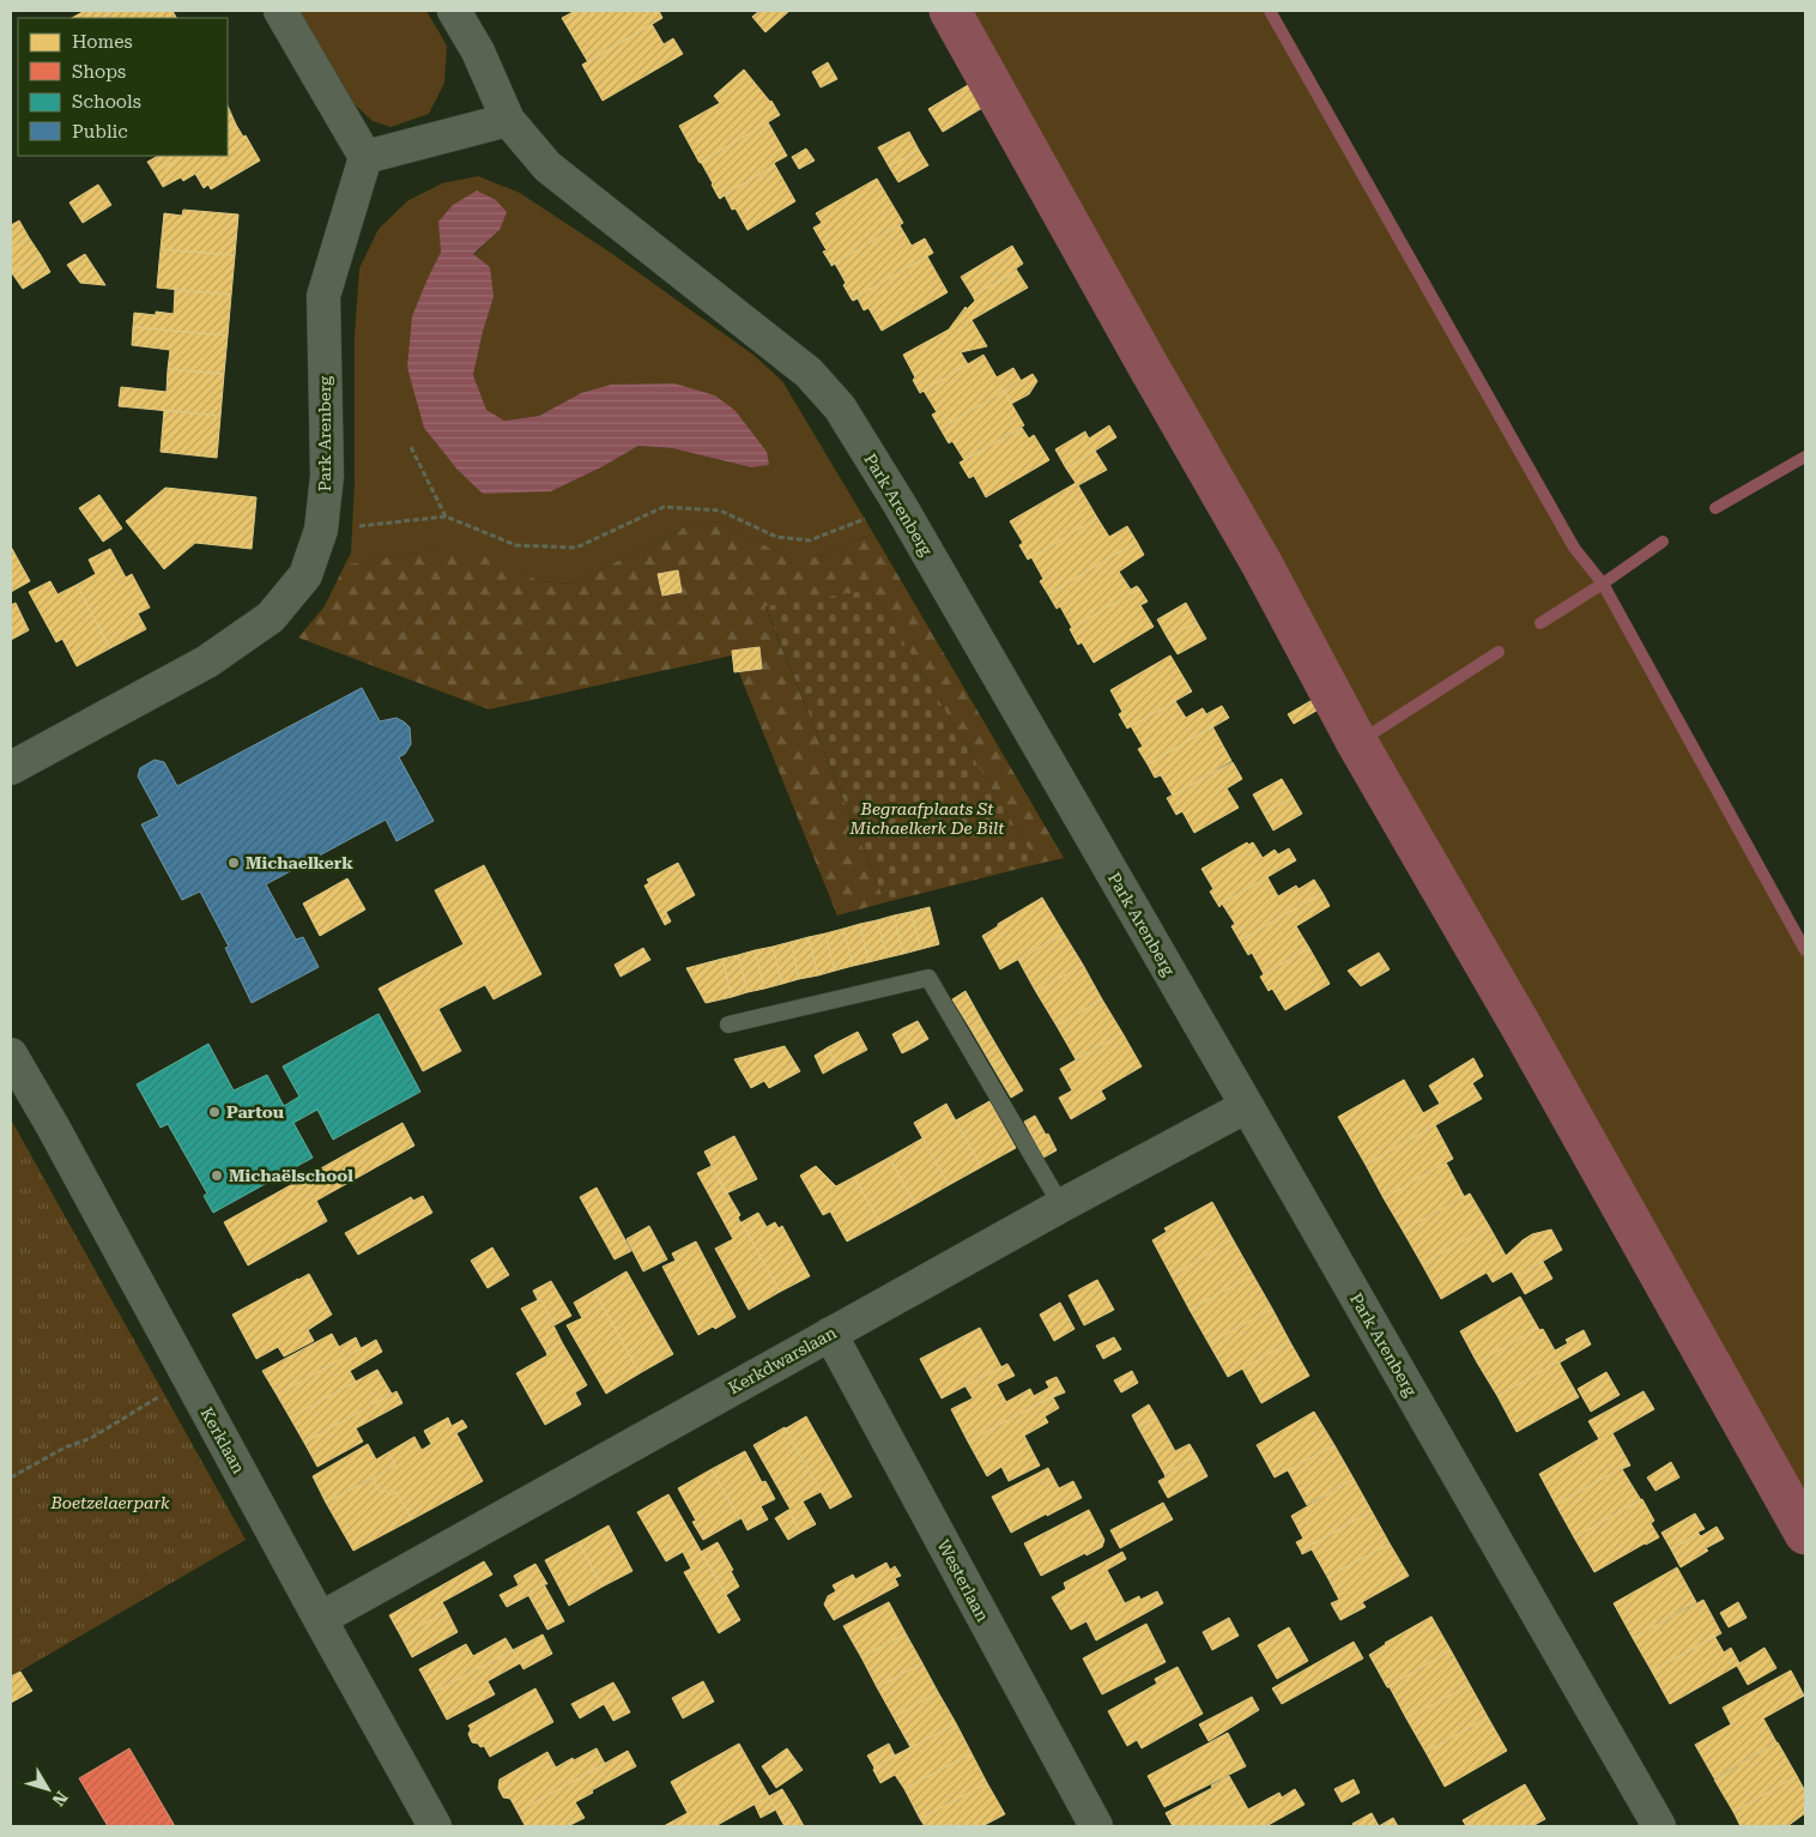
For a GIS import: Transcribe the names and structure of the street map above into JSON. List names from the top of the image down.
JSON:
{
  "streets": {
    "street": [
      "Park Arenberg",
      "Kerkdwarslaan",
      "Kerklaan",
      "Westerlaan"
    ]
  },
  "crossings": [
    ["Park Arenberg", "Kerkdwarslaan"],
    ["Kerkdwarslaan", "Kerklaan"],
    ["Kerkdwarslaan", "Westerlaan"]
  ],
  "parks": ["Begraafplaats St Michaelkerk De Bilt", "Boetzelaerpark"],
  "places": ["Michaelkerk", "Partou", "Michaëlschool"],
  "legend": [
    "Homes",
    "Shops",
    "Schools",
    "Public"
  ],
  "north": "bottom right"
}
